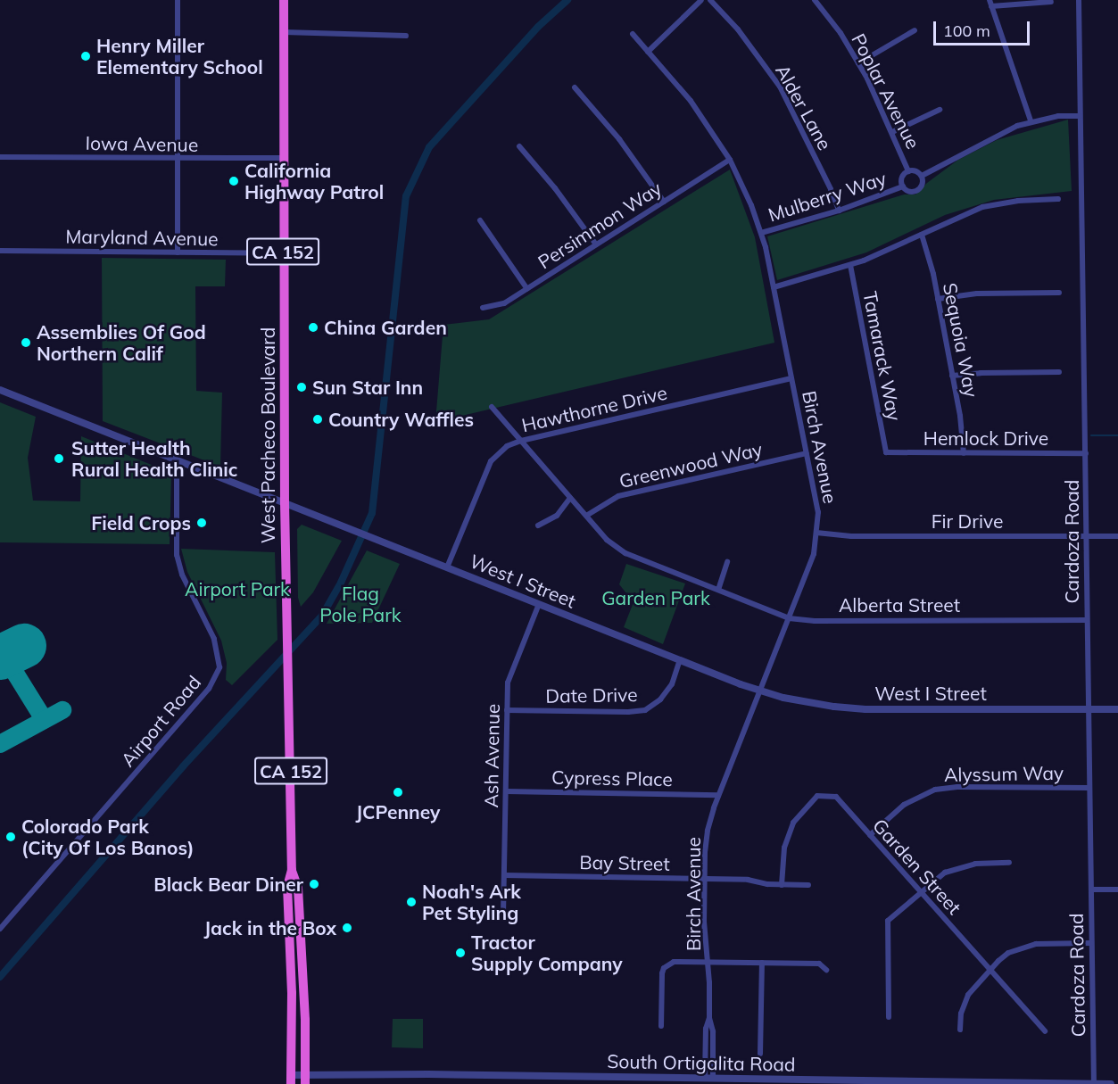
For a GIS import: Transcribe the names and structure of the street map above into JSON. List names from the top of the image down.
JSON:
{
  "streets": {
    "highway": ["CA 152", "West Pacheco Boulevard"],
    "street": [
      "Poplar Avenue",
      "Alder Lane",
      "Iowa Avenue",
      "Mulberry Way",
      "Persimmon Way",
      "Maryland Avenue",
      "Sequoia Way",
      "Tamarack Way",
      "Hawthorne Drive",
      "Hemlock Drive",
      "Birch Avenue",
      "Greenwood Way",
      "Fir Drive",
      "Cardoza Road",
      "West I Street",
      "Alberta Street",
      "Date Drive",
      "Airport Road",
      "Ash Avenue",
      "Alyssum Way",
      "Cypress Place",
      "Bay Street",
      "Garden Street",
      "South Ortigalita Road"
    ]
  },
  "crossings": [
    ["Poplar Avenue", "Mulberry Way"],
    ["Alder Lane", "Mulberry Way"],
    ["Iowa Avenue", "West Pacheco Boulevard"],
    ["Mulberry Way", "Birch Avenue"],
    ["Persimmon Way", "Birch Avenue"],
    ["Maryland Avenue", "West Pacheco Boulevard"],
    ["Sequoia Way", "Hemlock Drive"],
    ["Tamarack Way", "Hemlock Drive"],
    ["Hawthorne Drive", "Birch Avenue"],
    ["Hawthorne Drive", "West I Street"],
    ["Hawthorne Drive", "Alberta Street"],
    ["West Pacheco Boulevard", "West I Street"],
    ["West Pacheco Boulevard", "South Ortigalita Road"],
    ["Hemlock Drive", "Cardoza Road"],
    ["Birch Avenue", "Greenwood Way"],
    ["Birch Avenue", "Fir Drive"],
    ["Birch Avenue", "West I Street"],
    ["Birch Avenue", "Alberta Street"],
    ["Birch Avenue", "Cypress Place"],
    ["Birch Avenue", "Bay Street"],
    ["Birch Avenue", "South Ortigalita Road"],
    ["Greenwood Way", "Alberta Street"],
    ["Fir Drive", "Cardoza Road"],
    ["Cardoza Road", "West I Street"],
    ["Cardoza Road", "Alberta Street"],
    ["Cardoza Road", "Alyssum Way"],
    ["Cardoza Road", "South Ortigalita Road"],
    ["West I Street", "Date Drive"],
    ["West I Street", "Airport Road"],
    ["West I Street", "Ash Avenue"],
    ["Date Drive", "Ash Avenue"],
    ["Ash Avenue", "Cypress Place"],
    ["Ash Avenue", "Bay Street"],
    ["Alyssum Way", "Garden Street"],
    ["Bay Street", "Garden Street"]
  ],
  "parks": ["Airport Park", "Flag Pole Park", "Garden Park"],
  "places": [
    "Henry Miller Elementary School",
    "California Highway Patrol",
    "China Garden",
    "Assemblies Of God Northern Calif",
    "Sun Star Inn",
    "Country Waffles",
    "Sutter Health Rural Health Clinic",
    "Field Crops",
    "JCPenney",
    "Colorado Park (City Of Los Banos)",
    "Black Bear Diner",
    "Noah's Ark Pet Styling",
    "Jack in the Box",
    "Tractor Supply Company"
  ],
  "scale_bar": "100 m"
}
